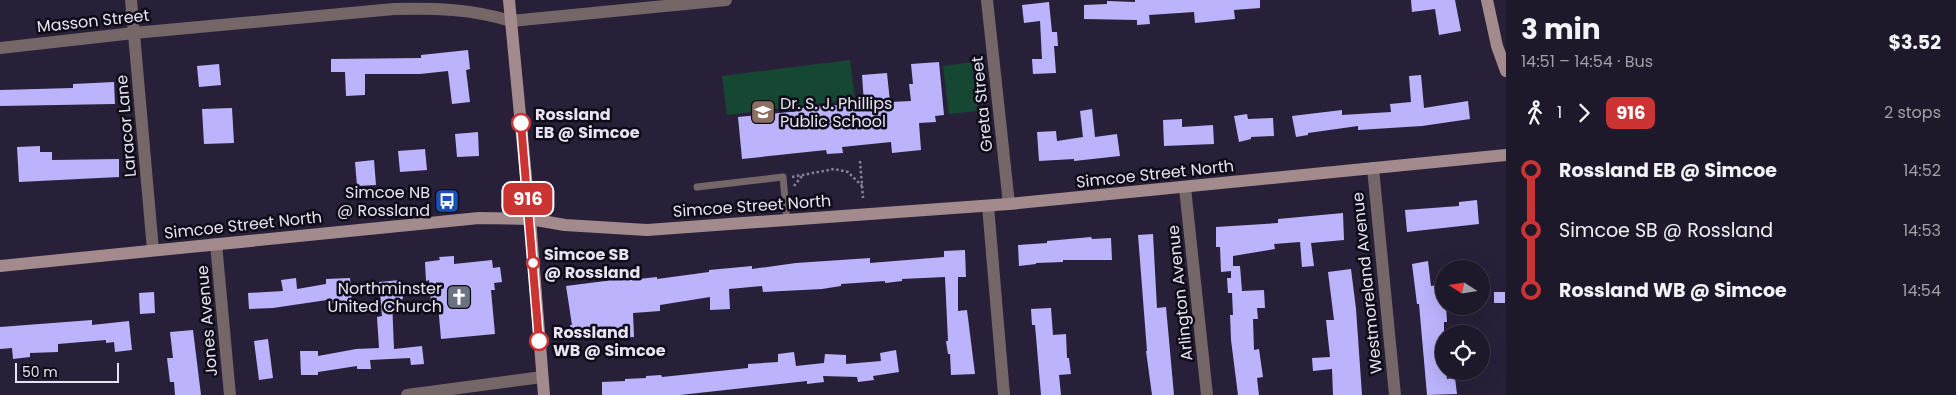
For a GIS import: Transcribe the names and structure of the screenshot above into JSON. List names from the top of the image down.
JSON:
{
  "streets": {
    "main road": ["Simcoe Street North"],
    "street": [
      "Masson Street",
      "Greta Street",
      "Laracor Lane",
      "Westmoreland Avenue",
      "Arlington Avenue",
      "Jones Avenue"
    ]
  },
  "crossings": [
    ["Masson Street", "Laracor Lane"],
    ["Greta Street", "Simcoe Street North"],
    ["Laracor Lane", "Simcoe Street North"],
    ["Simcoe Street North", "Westmoreland Avenue"],
    ["Simcoe Street North", "Arlington Avenue"],
    ["Simcoe Street North", "Jones Avenue"]
  ],
  "places": {
    "school or university": ["Dr. S. J. Phillips Public School"],
    "other": ["Rossland EB @ Simcoe", "Simcoe SB @ Rossland", "Rossland WB @ Simcoe"],
    "bus stop": ["Simcoe NB @ Rossland"],
    "church": ["Northminster United Church"]
  },
  "lines": ["bus line 916"],
  "scale_bar": "50 m",
  "north": "left",
  "page": {
    "on_map": "916",
    "heading": ["3 min", "14:51 – 14:54 · Bus", "$3.52"],
    "legs": ["1", "916", "2 stops"],
    "list": [
      {
        "name": "Rossland EB @ Simcoe",
        "value": "14:52"
      },
      {
        "name": "Simcoe SB @ Rossland",
        "value": "14:53"
      },
      {
        "name": "Rossland WB @ Simcoe",
        "value": "14:54"
      }
    ],
    "scale": "50 m"
  }
}
